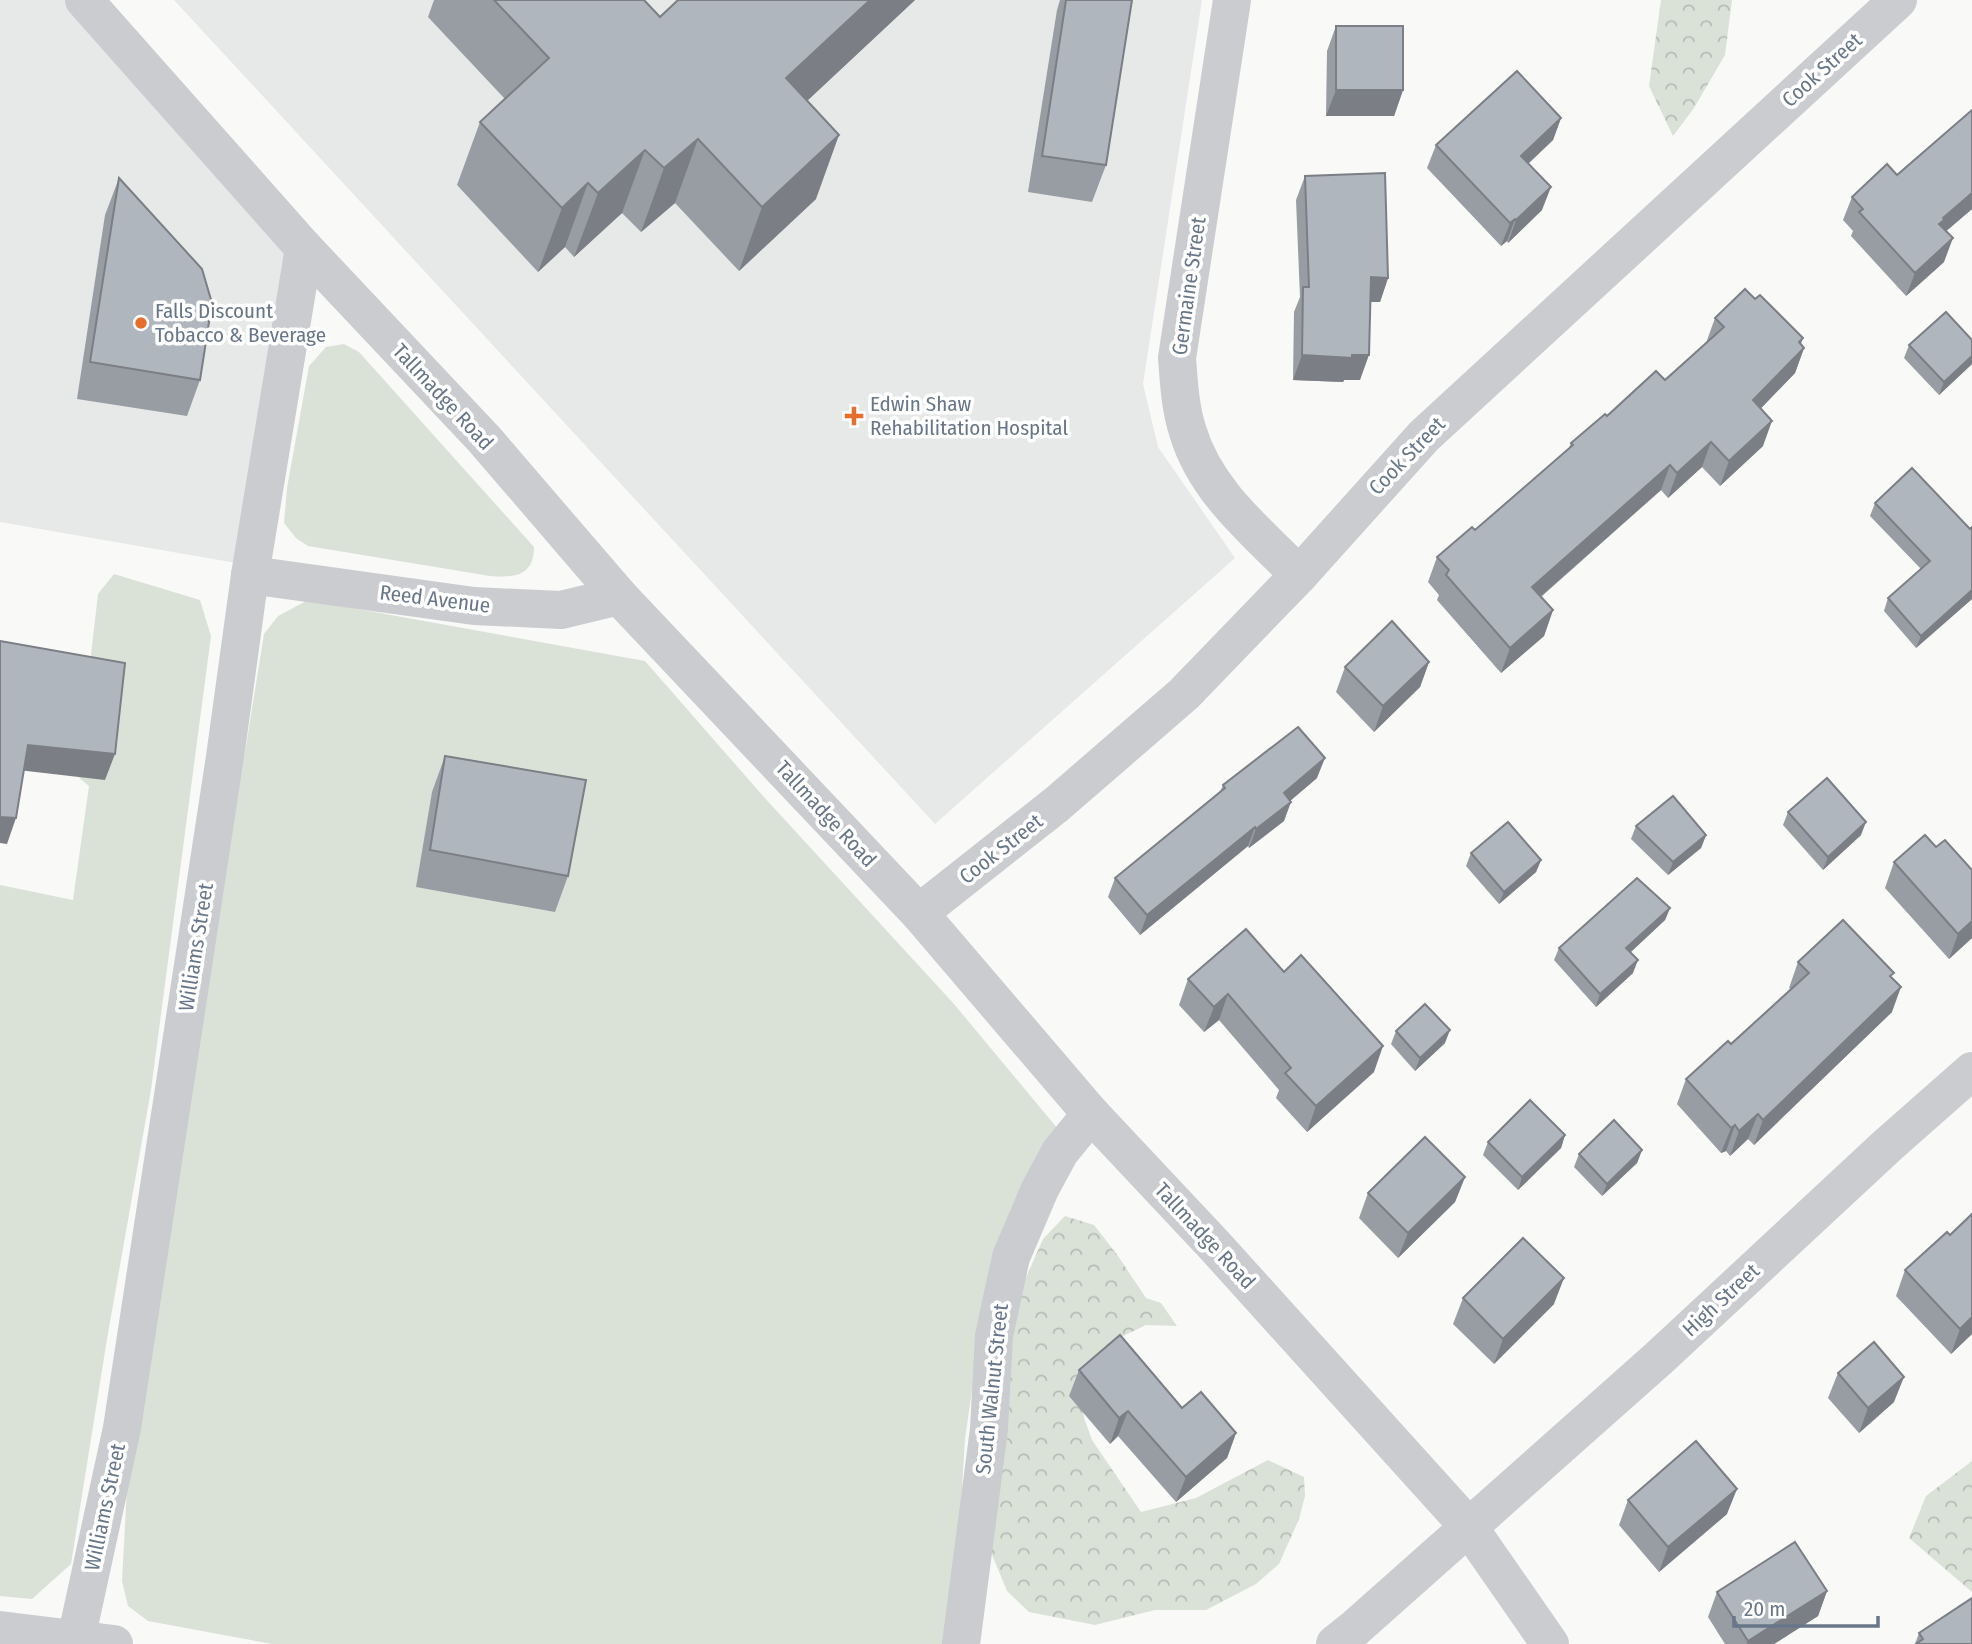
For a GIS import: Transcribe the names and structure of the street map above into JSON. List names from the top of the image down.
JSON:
{
  "streets": {
    "street": [
      "Cook Street",
      "Germaine Street",
      "Tallmadge Road",
      "Reed Avenue",
      "Williams Street",
      "High Street",
      "South Walnut Street"
    ]
  },
  "crossings": [
    ["Cook Street", "Germaine Street"],
    ["Cook Street", "Tallmadge Road"],
    ["Tallmadge Road", "Reed Avenue"],
    ["Tallmadge Road", "Williams Street"],
    ["Tallmadge Road", "High Street"],
    ["Tallmadge Road", "South Walnut Street"],
    ["Reed Avenue", "Williams Street"]
  ],
  "places": {
    "other": ["Falls Discount Tobacco & Beverage"],
    "health": ["Edwin Shaw Rehabilitation Hospital"]
  },
  "scale_bar": "20 m"
}
